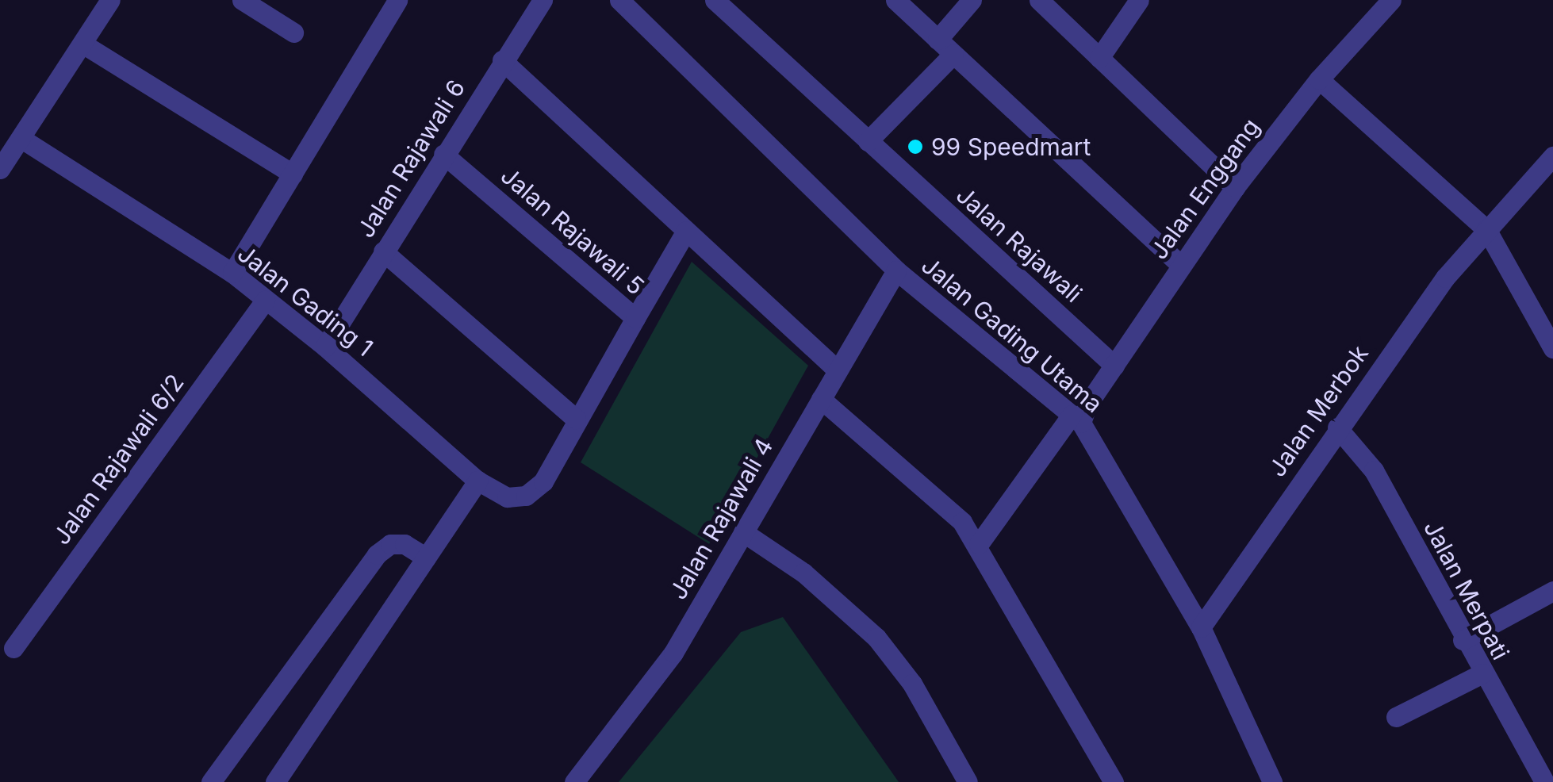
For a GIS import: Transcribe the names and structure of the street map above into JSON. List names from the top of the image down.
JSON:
{
  "streets": {
    "street": [
      "Jalan Rajawali 6",
      "Jalan Enggang",
      "Jalan Rajawali 5",
      "Jalan Rajawali",
      "Jalan Gading 1",
      "Jalan Gading Utama",
      "Jalan Merbok",
      "Jalan Rajawali 6/2",
      "Jalan Rajawali 4",
      "Jalan Merpati"
    ]
  },
  "crossings": [
    ["Jalan Rajawali 6", "Jalan Rajawali 5"],
    ["Jalan Rajawali 6", "Jalan Gading 1"],
    ["Jalan Enggang", "Jalan Rajawali"],
    ["Jalan Enggang", "Jalan Gading Utama"],
    ["Jalan Rajawali 5", "Jalan Gading 1"],
    ["Jalan Gading 1", "Jalan Rajawali 6/2"],
    ["Jalan Gading Utama", "Jalan Merbok"],
    ["Jalan Gading Utama", "Jalan Rajawali 4"],
    ["Jalan Merbok", "Jalan Merpati"]
  ],
  "places": ["99 Speedmart"]
}
